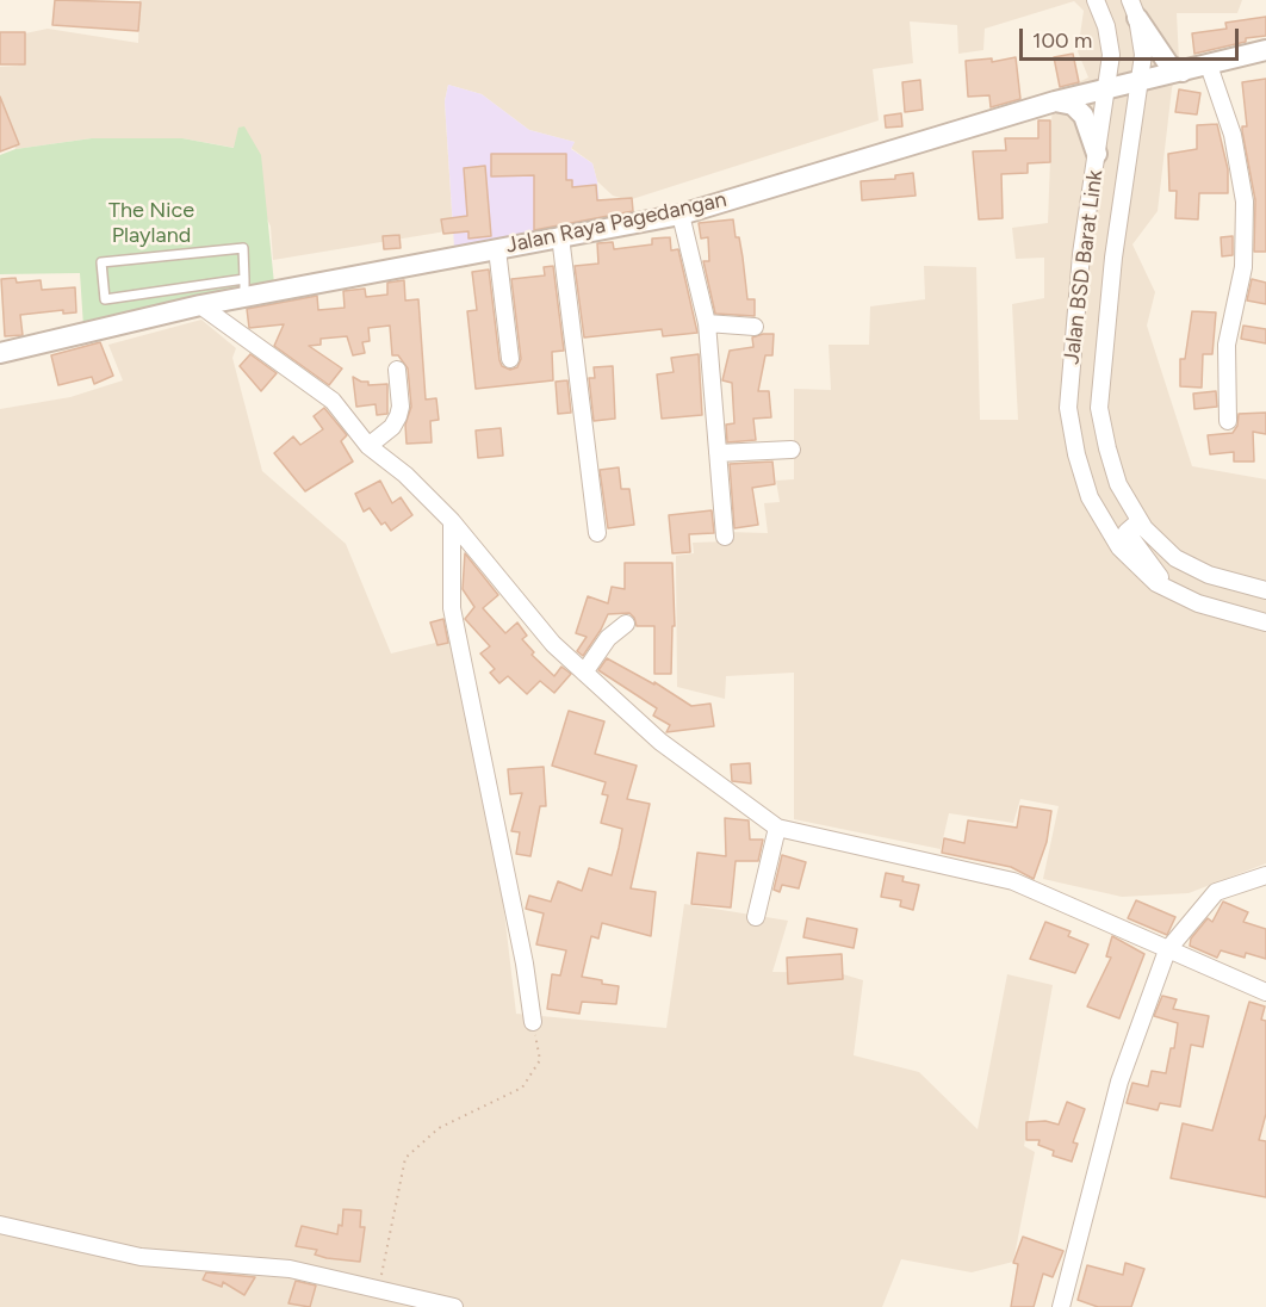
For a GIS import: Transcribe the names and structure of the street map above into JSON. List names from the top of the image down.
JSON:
{
  "streets": {
    "street": ["Jalan Raya Pagedangan", "Jalan BSD Barat Link"]
  },
  "crossings": [
    ["Jalan Raya Pagedangan", "Jalan BSD Barat Link"]
  ],
  "parks": ["The Nice Playland"],
  "scale_bar": "100 m"
}
